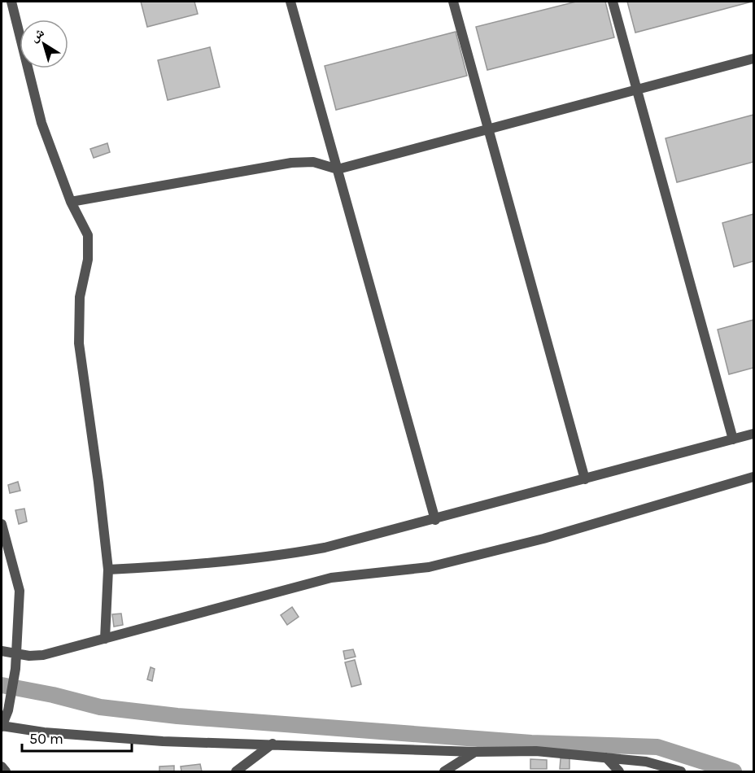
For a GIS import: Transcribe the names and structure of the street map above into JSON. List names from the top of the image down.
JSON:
{
  "scale_bar": "50 m",
  "north": "top left"
}
